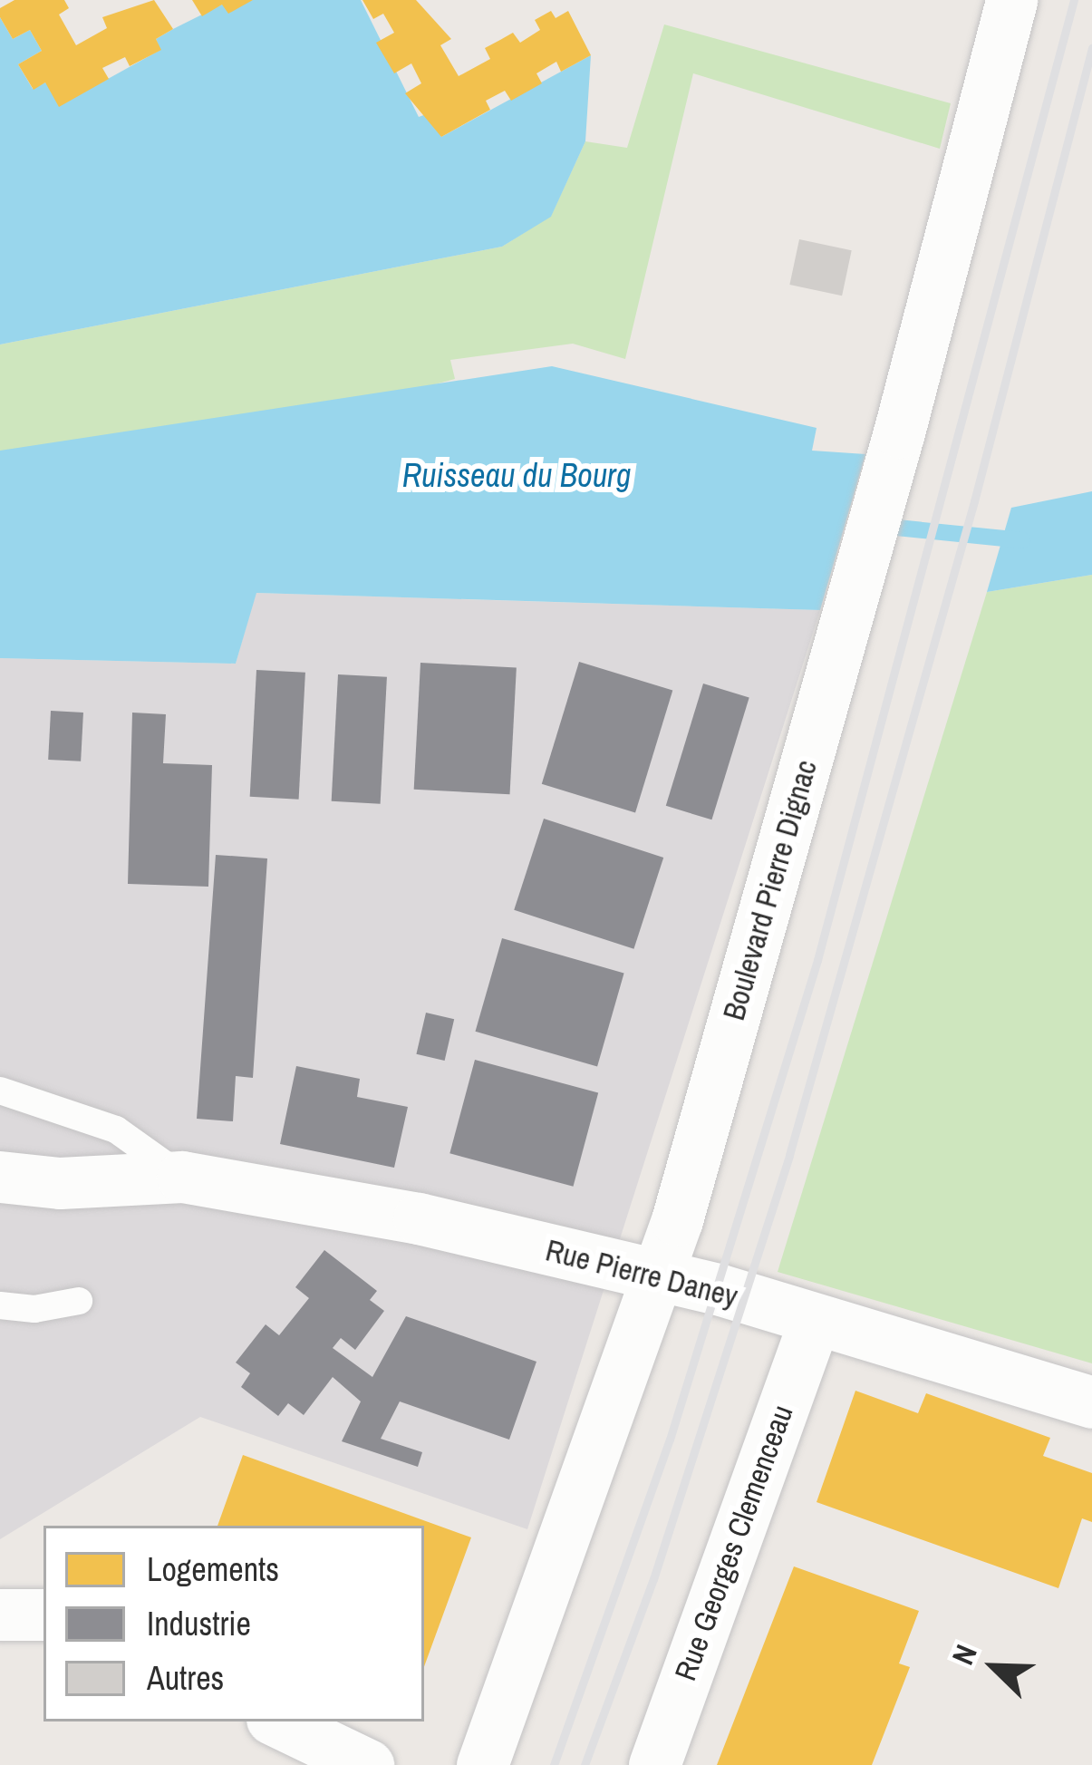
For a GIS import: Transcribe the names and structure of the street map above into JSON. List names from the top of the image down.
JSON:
{
  "streets": {
    "street": ["Boulevard Pierre Dignac", "Rue Pierre Daney", "Rue Georges Clemenceau"]
  },
  "crossings": [
    ["Boulevard Pierre Dignac", "Rue Pierre Daney"],
    ["Rue Pierre Daney", "Rue Georges Clemenceau"]
  ],
  "water": ["Ruisseau du Bourg"],
  "legend": ["Logements", "Industrie", "Autres"],
  "north": "top left"
}
